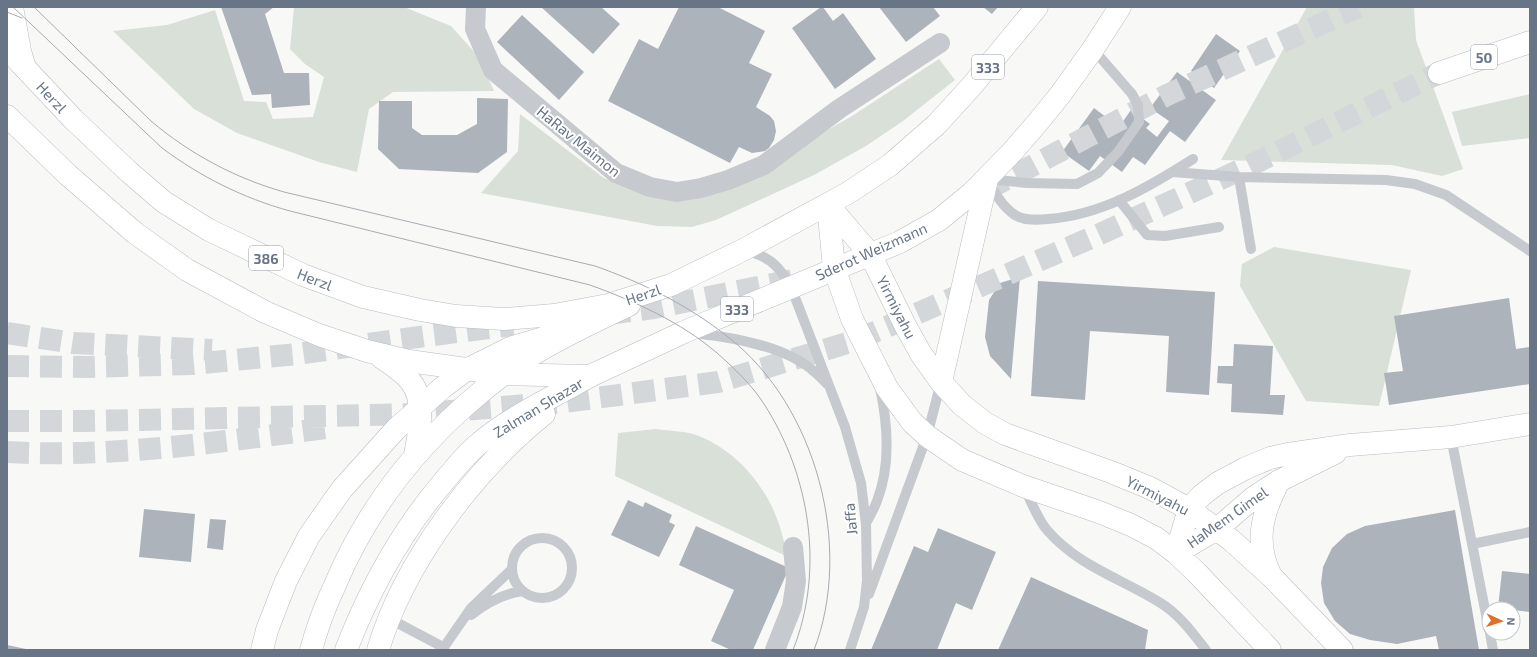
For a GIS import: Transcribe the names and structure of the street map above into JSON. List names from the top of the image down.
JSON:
{
  "streets": {
    "main road": [
      "50",
      "333",
      "Herzl",
      "Sderot Weizmann",
      "386",
      "Yirmiyahu",
      "Zalman Shazar",
      "HaMem Gimel"
    ],
    "street": ["HaRav Maimon"],
    "lane": ["Jaffa"]
  },
  "crossings": [
    ["333", "Herzl"],
    ["333", "Yirmiyahu"],
    ["333", "Jaffa"],
    ["Sderot Weizmann", "Yirmiyahu"],
    ["Sderot Weizmann", "Zalman Shazar"],
    ["Sderot Weizmann", "Jaffa"],
    ["Yirmiyahu", "HaMem Gimel"]
  ],
  "north": "right"
}
